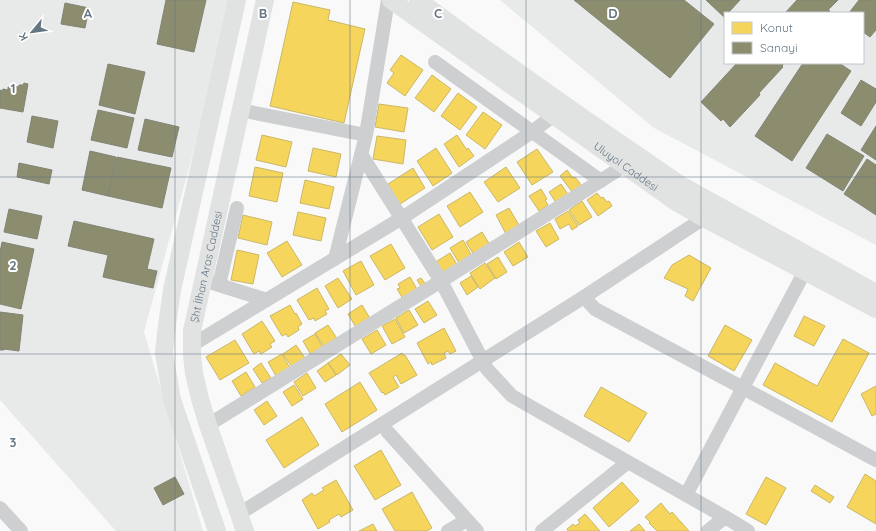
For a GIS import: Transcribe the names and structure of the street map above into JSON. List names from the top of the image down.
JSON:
{
  "streets": {
    "main road": ["Uluyol Caddesi", "Şht İlhan Aras Caddesi"]
  },
  "legend": ["Konut", "Sanayi"],
  "north": "bottom left",
  "grid": {
    "columns": [
      "A",
      "B",
      "C",
      "D"
    ],
    "rows": ["1", "2", "3"]
  }
}
